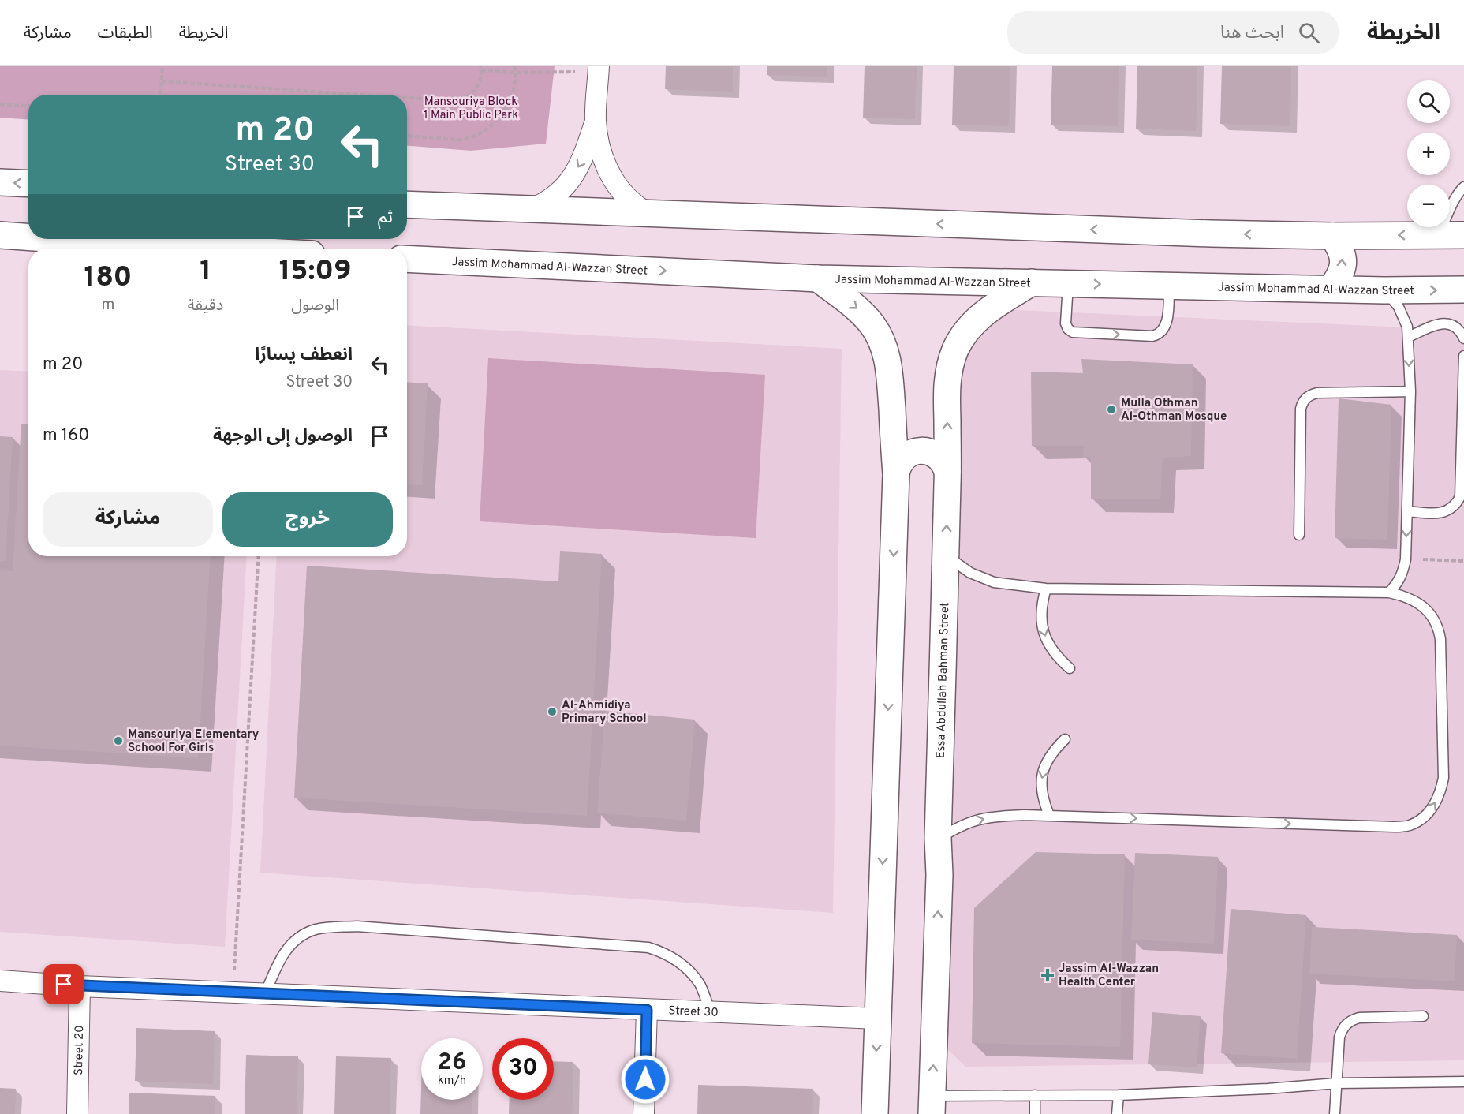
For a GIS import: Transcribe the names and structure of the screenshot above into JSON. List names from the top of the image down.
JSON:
{
  "streets": {
    "street": [
      "Jassim Mohammad Al-Wazzan Street",
      "Essa Abdullah Bahman Street",
      "Street 30",
      "Street 20"
    ]
  },
  "crossings": [
    ["Jassim Mohammad Al-Wazzan Street", "Essa Abdullah Bahman Street"],
    ["Street 30", "Street 20"]
  ],
  "parks": ["Mansouriya Block 1 Main Public Park"],
  "places": {
    "other": ["Mulla Othman Al-Othman Mosque", "Al-Ahmidiya Primary School", "Mansouriya Elementary School For Girls"],
    "health": ["Jassim Al-Wazzan Health Center"]
  },
  "page": {
    "header": "الخريطة",
    "search": "ابحث هنا",
    "nav": ["الخريطة", "الطبقات", "مشاركة"],
    "map_buttons": ["+", "−"],
    "turn": ["20 m", "Street 30"],
    "then": "ثم",
    "eta": [
      "15:09",
      "الوصول",
      "1",
      "دقيقة",
      "180",
      "m"
    ],
    "list": [
      {
        "name": "انعطف يسارًا",
        "note": "Street 30",
        "value": "20 m"
      },
      {
        "name": "الوصول إلى الوجهة",
        "value": "160 m"
      }
    ],
    "buttons": ["خروج", "مشاركة"],
    "speed": "26 km/h",
    "limit": "30"
  }
}
